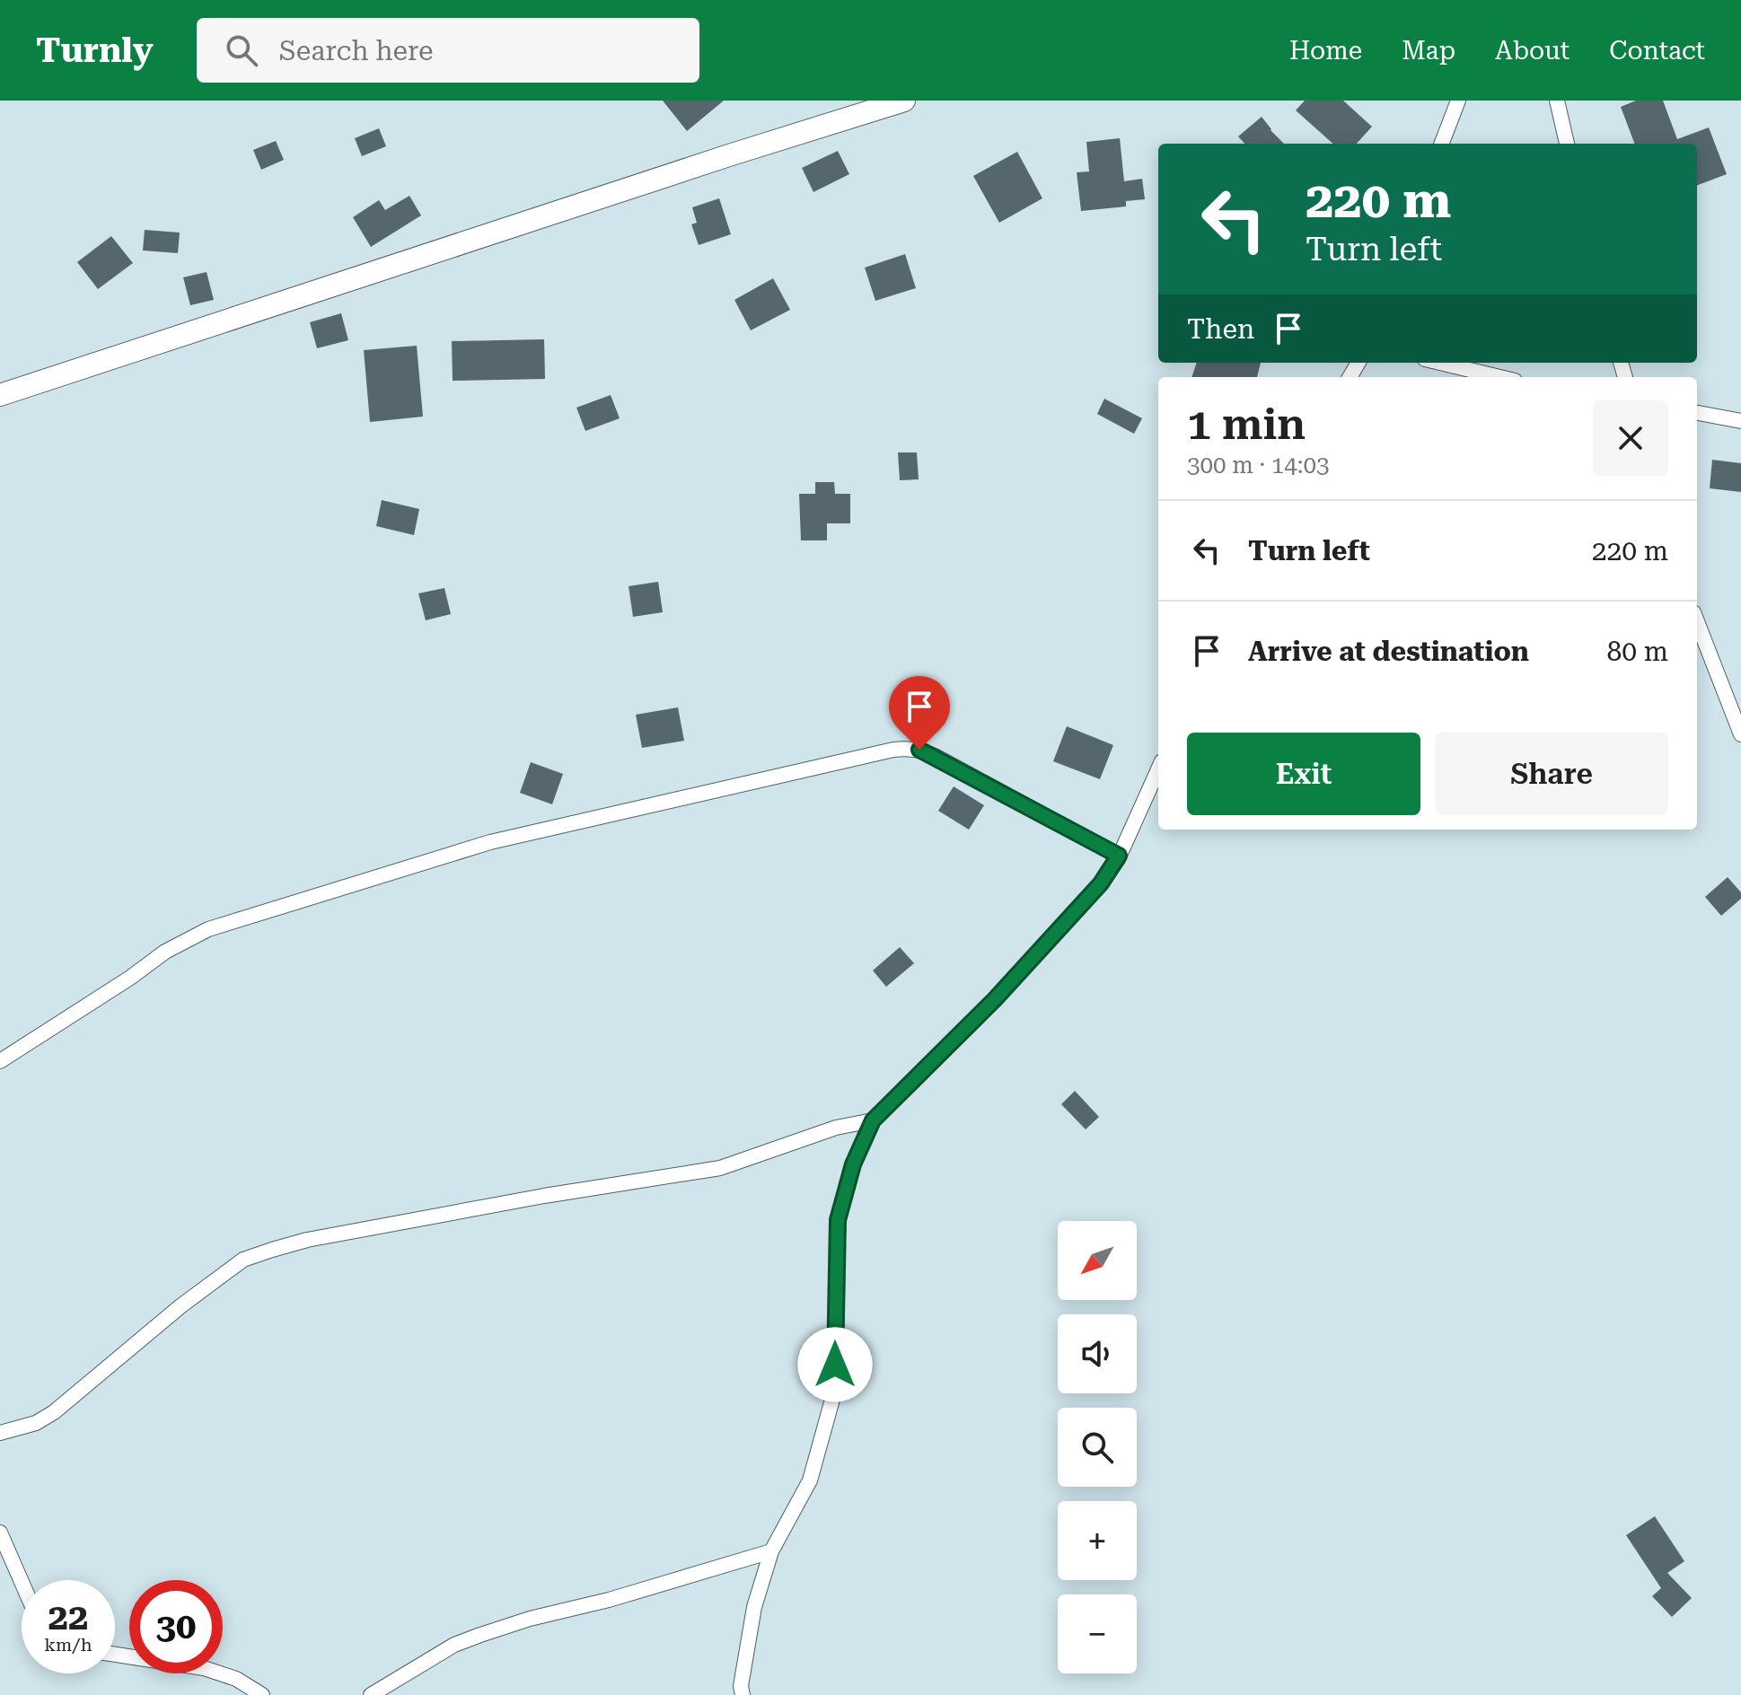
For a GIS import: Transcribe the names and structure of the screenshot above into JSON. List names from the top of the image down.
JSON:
{
  "north": "bottom left",
  "page": {
    "header": "Turnly",
    "search": "Search here",
    "nav": [
      "Home",
      "Map",
      "About",
      "Contact"
    ],
    "turn": ["220 m", "Turn left"],
    "then": "Then",
    "heading": ["1 min", "300 m · 14:03"],
    "list": [
      {
        "name": "Turn left",
        "value": "220 m"
      },
      {
        "name": "Arrive at destination",
        "value": "80 m"
      }
    ],
    "buttons": ["Exit", "Share"],
    "map_buttons": ["+", "−"],
    "speed": "22 km/h",
    "limit": "30"
  }
}
